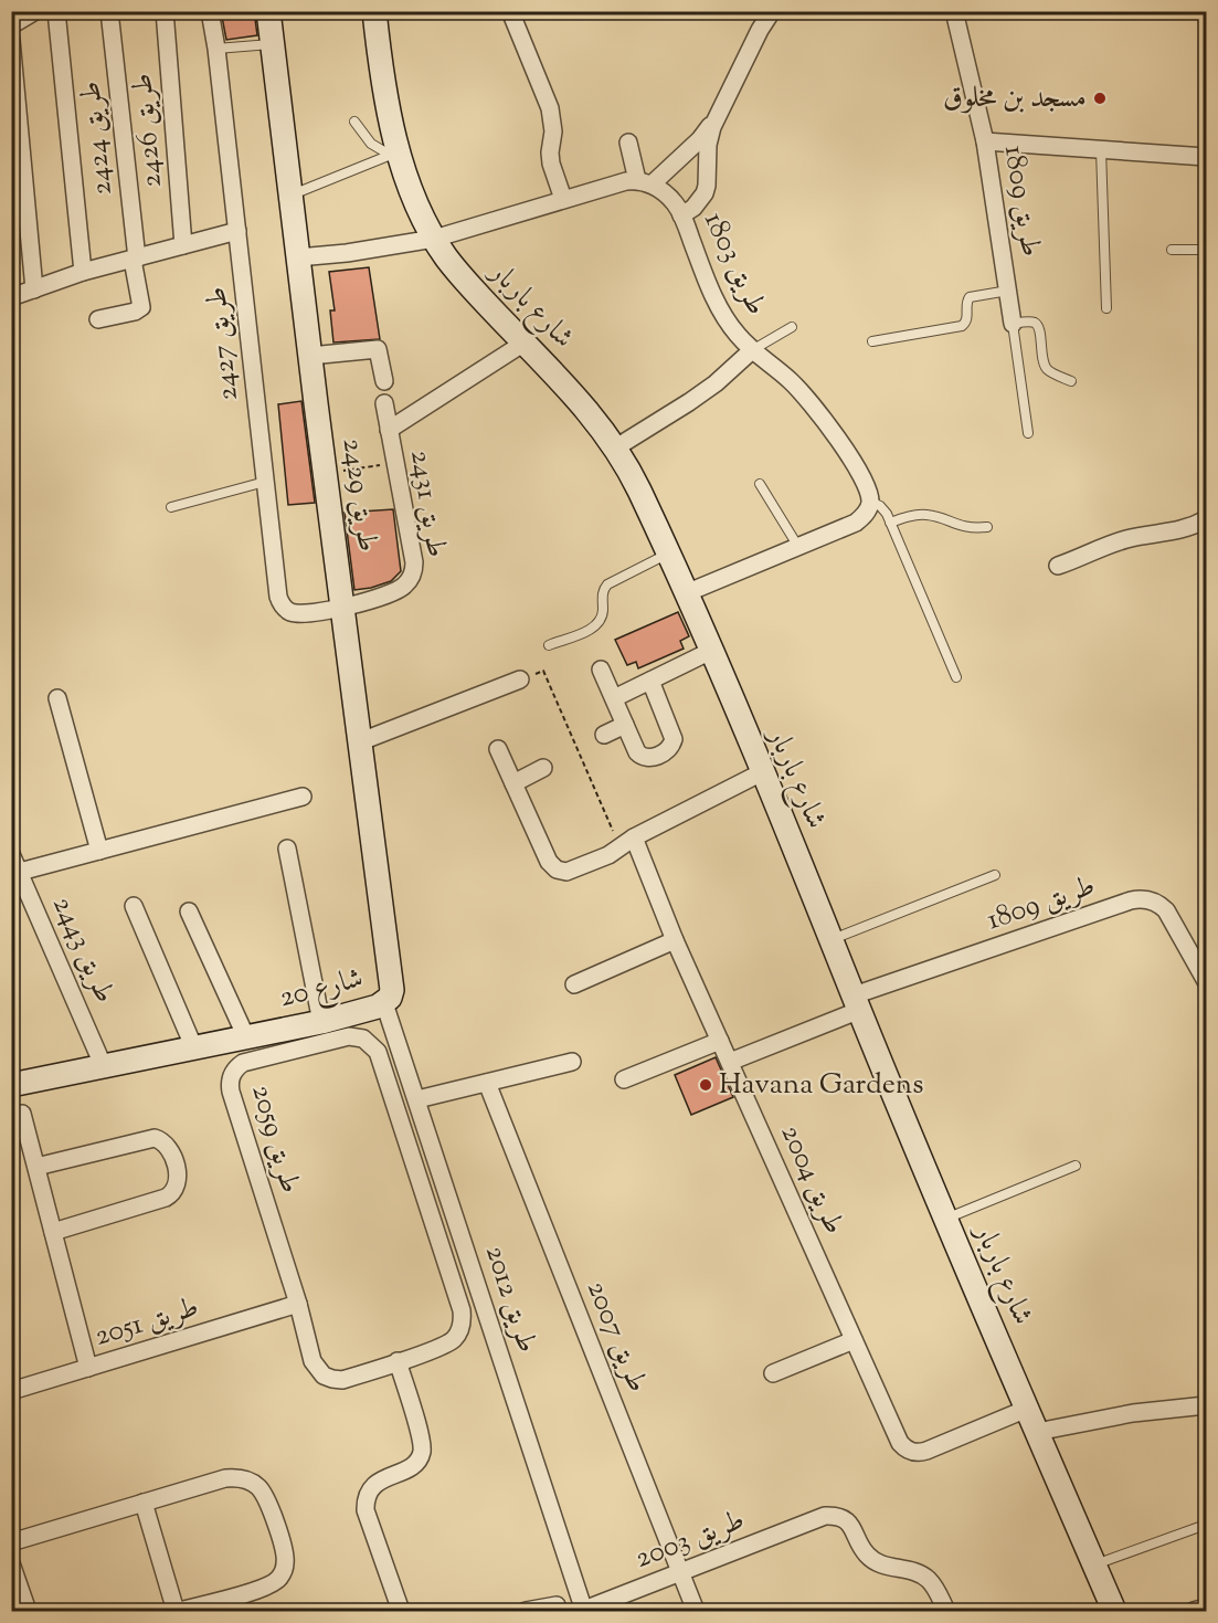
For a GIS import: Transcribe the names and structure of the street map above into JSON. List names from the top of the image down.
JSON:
{
  "streets": {
    "street": [
      "طريق 2426",
      "طريق 2424",
      "طريق 1809",
      "طريق 1803",
      "شارع باربار",
      "طريق 2427",
      "طريق 2429",
      "طريق 2431",
      "طريق 2443",
      "شارع 20",
      "طريق 2059",
      "طريق 2004",
      "طريق 2012",
      "طريق 2051",
      "طريق 2007",
      "طريق 2003"
    ]
  },
  "crossings": [
    ["طريق 1809", "شارع باربار"],
    ["طريق 1809", "طريق 2004"],
    ["شارع باربار", "طريق 2004"],
    ["طريق 2427", "طريق 2429"],
    ["طريق 2427", "طريق 2431"],
    ["طريق 2429", "طريق 2431"],
    ["طريق 2429", "شارع 20"],
    ["طريق 2443", "شارع 20"],
    ["شارع 20", "طريق 2012"],
    ["طريق 2059", "طريق 2051"],
    ["طريق 2012", "طريق 2003"],
    ["طريق 2007", "طريق 2003"]
  ],
  "places": ["مسجد بن مخلوق", "Havana Gardens"]
}
